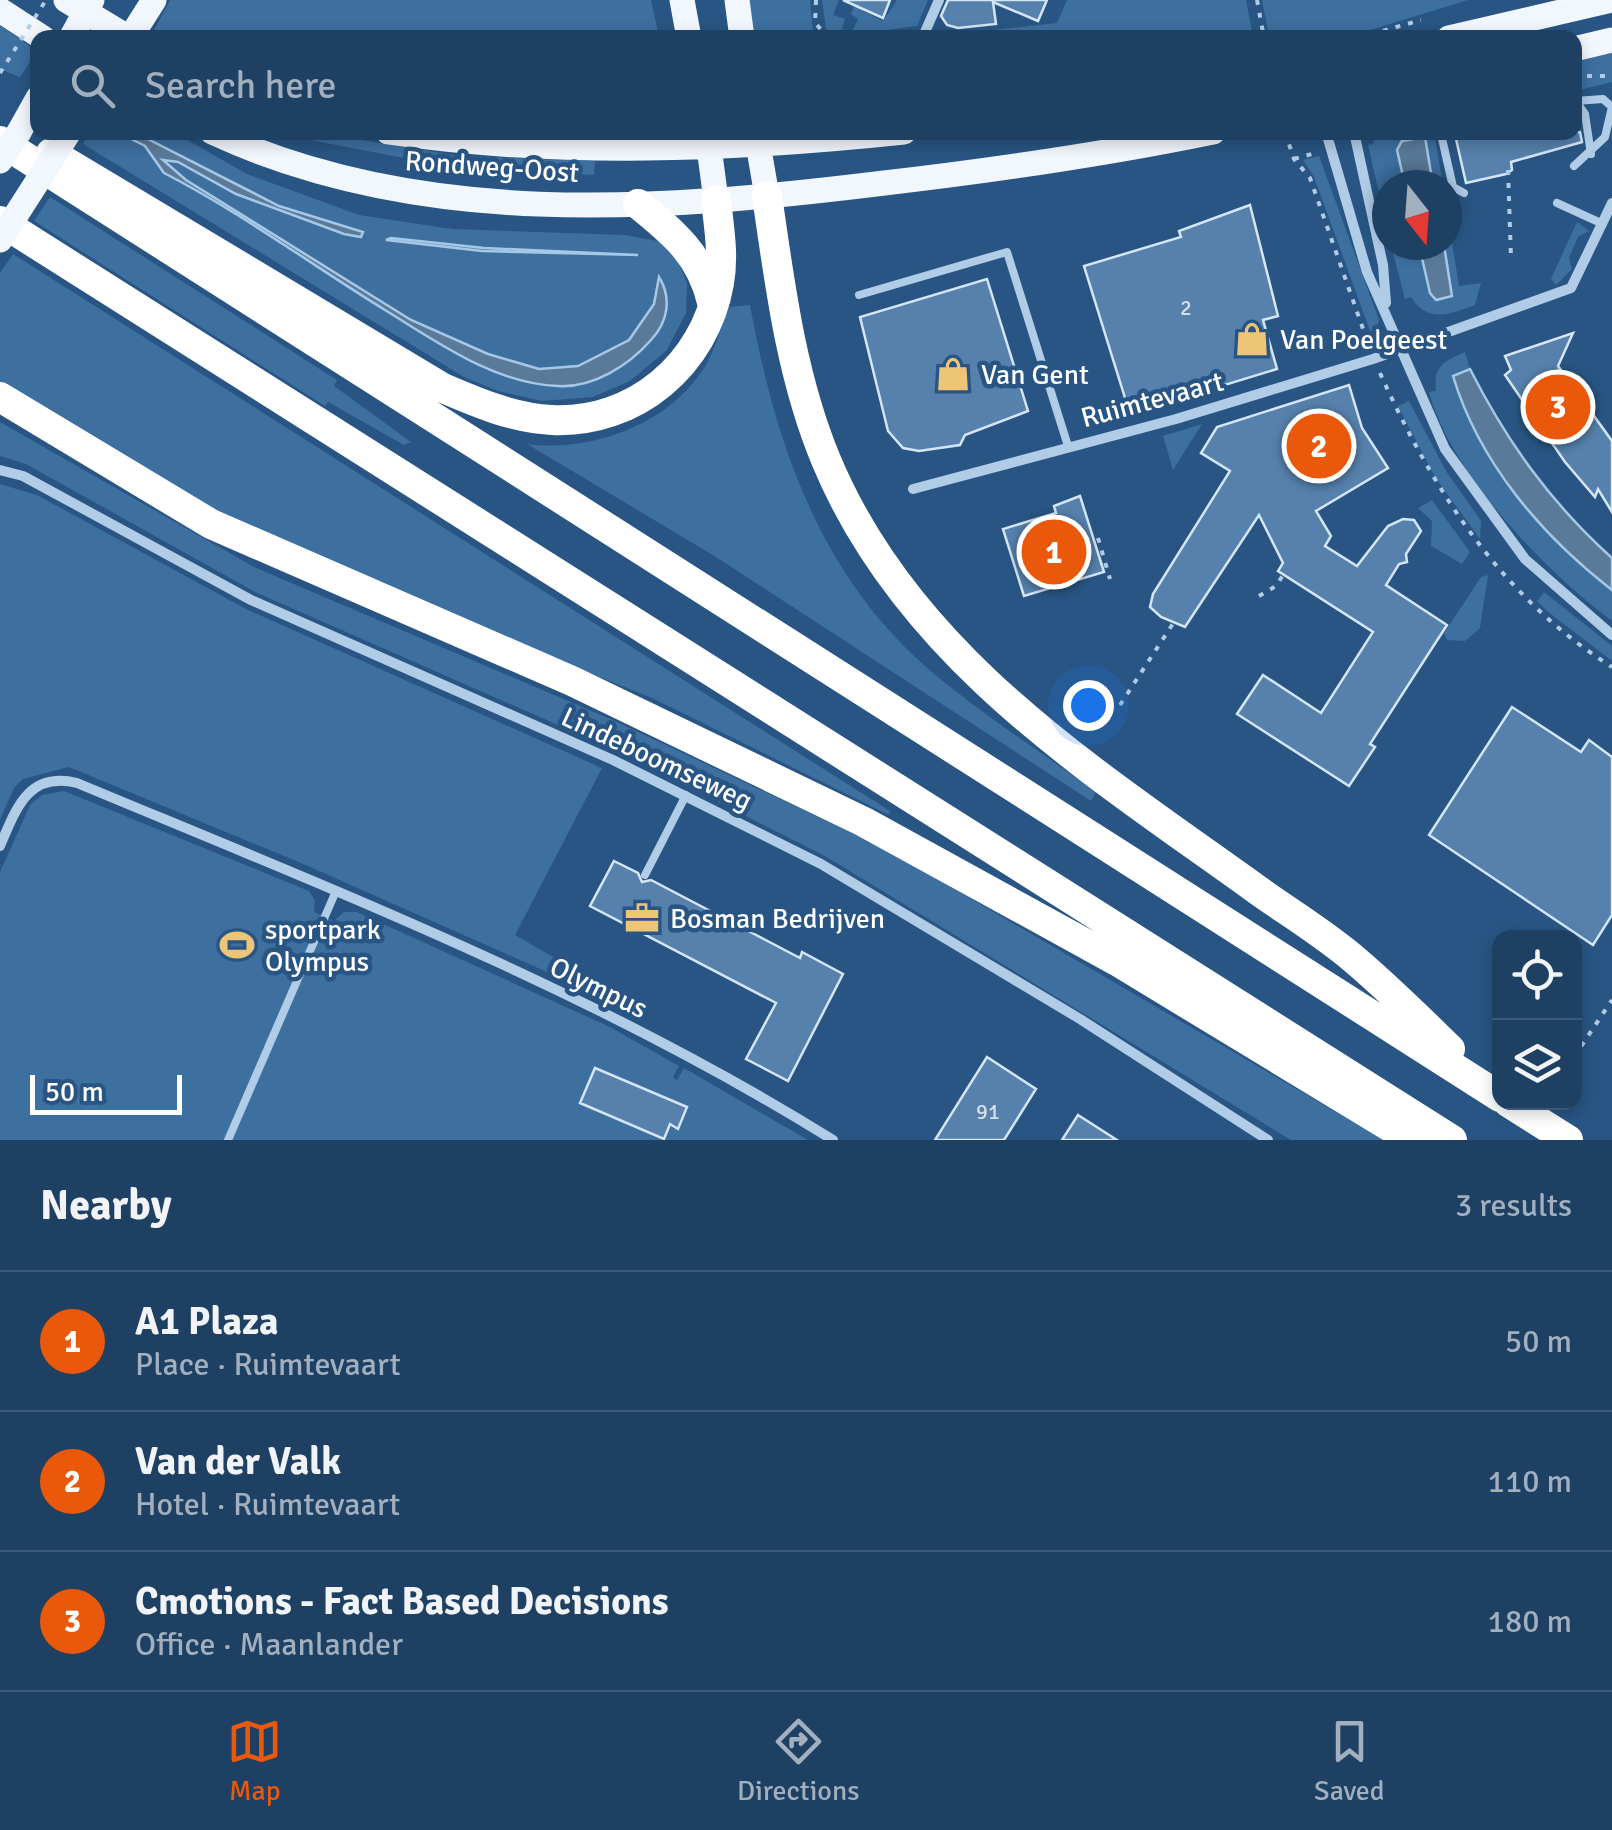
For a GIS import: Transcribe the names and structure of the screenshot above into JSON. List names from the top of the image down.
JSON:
{
  "streets": {
    "main road": ["Rondweg-Oost"],
    "street": ["Ruimtevaart", "Lindeboomseweg", "Olympus"]
  },
  "places": {
    "shop": ["Van Poelgeest", "Van Gent"],
    "office": ["Bosman Bedrijven"],
    "sports": ["sportpark Olympus"]
  },
  "house_numbers": ["2", "91"],
  "scale_bar": "50 m",
  "north": "bottom",
  "page": {
    "search": "Search here",
    "pins": ["3", "2", "1"],
    "scale": "50 m",
    "heading": ["Nearby", "3 results"],
    "list": [
      {
        "mark": "1",
        "name": "A1 Plaza",
        "note": "Place · Ruimtevaart",
        "value": "50 m"
      },
      {
        "mark": "2",
        "name": "Van der Valk",
        "note": "Hotel · Ruimtevaart",
        "value": "110 m"
      },
      {
        "mark": "3",
        "name": "Cmotions - Fact Based Decisions",
        "note": "Office · Maanlander",
        "value": "180 m"
      }
    ],
    "nav": ["Map", "Directions", "Saved"]
  }
}
